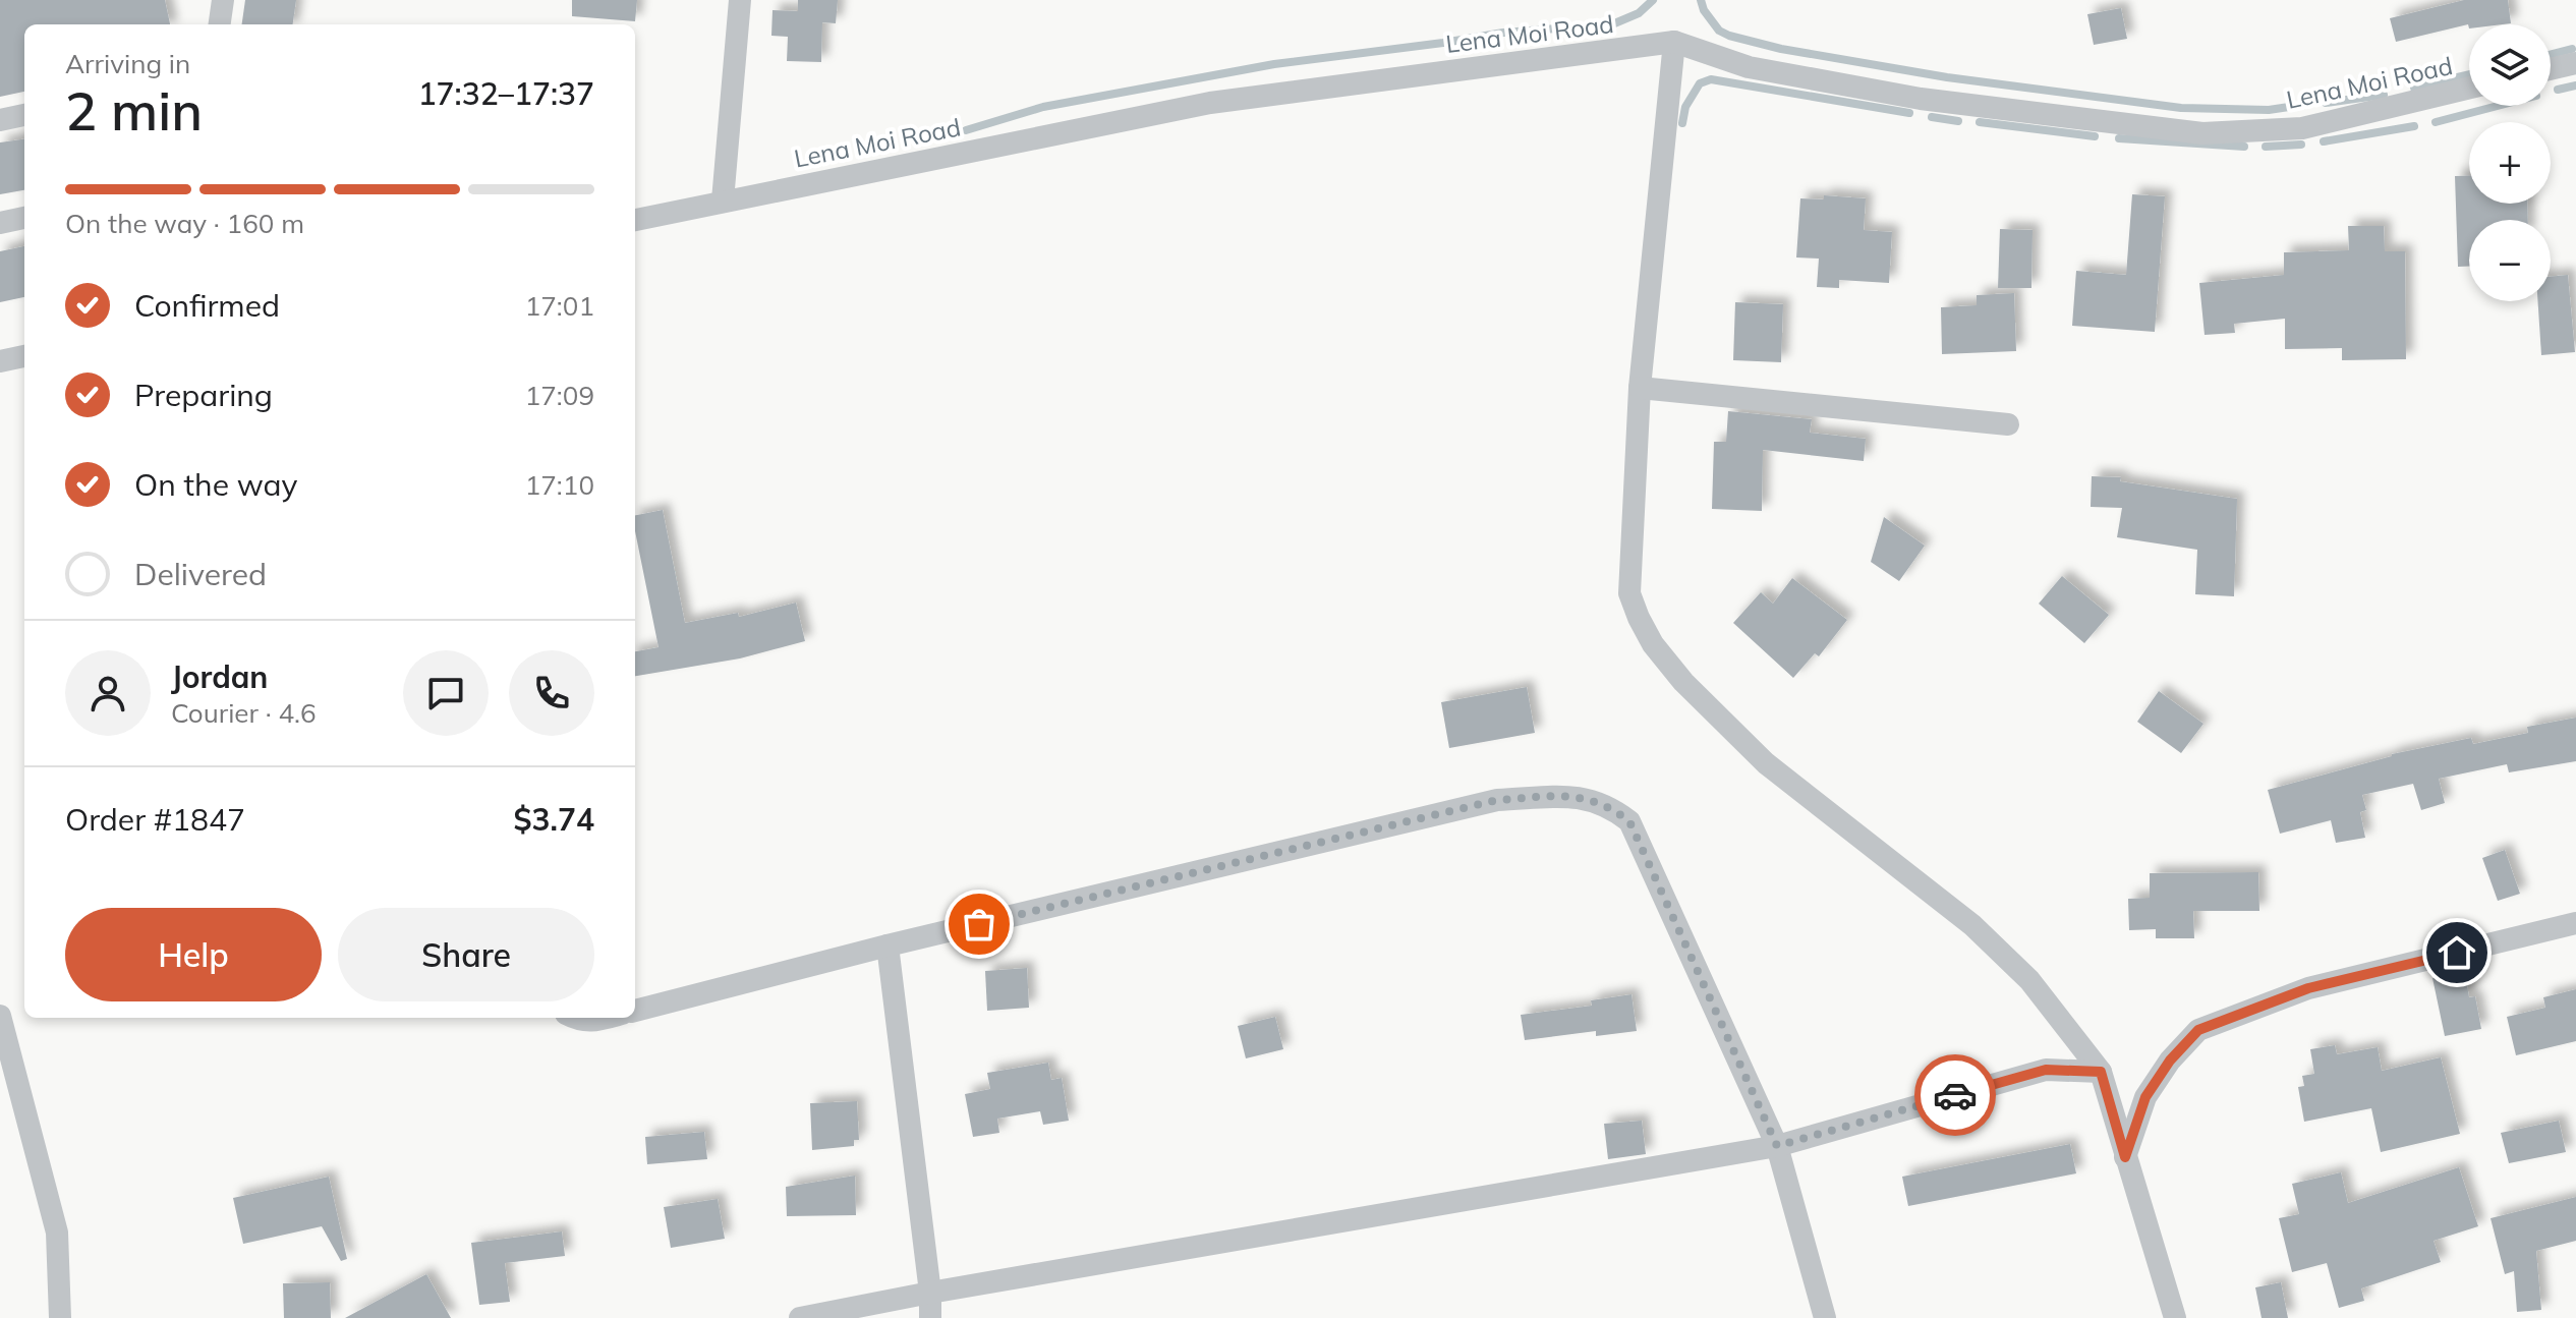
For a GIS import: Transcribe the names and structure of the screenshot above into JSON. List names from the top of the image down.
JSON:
{
  "streets": {
    "street": ["Lena Moi Road"]
  },
  "page": {
    "map_buttons": ["+", "−"],
    "heading": ["2 min", "Arriving in", "17:32–17:37"],
    "panel": [
      "Jordan",
      "Courier · 4.6",
      "Order #1847",
      "$3.74"
    ],
    "bar": "On the way · 160 m",
    "list": [
      ["Confirmed", "17:01"],
      ["Preparing", "17:09"],
      ["On the way", "17:10"],
      "Delivered"
    ],
    "buttons": ["Help", "Share"]
  }
}
